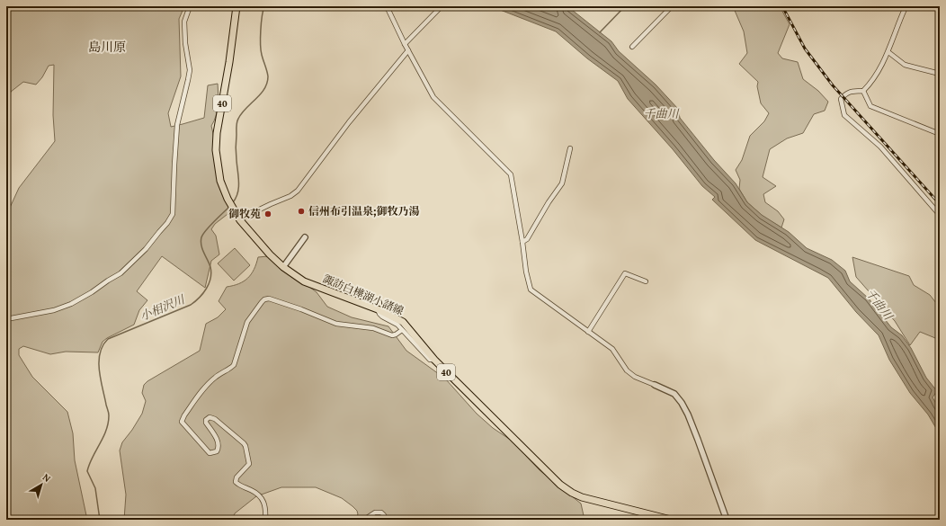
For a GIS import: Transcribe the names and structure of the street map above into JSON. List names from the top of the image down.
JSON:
{
  "streets": {
    "main road": ["40", "諏訪白樺湖小諸線"]
  },
  "districts": ["島川原"],
  "water": ["千曲川", "小相沢川"],
  "places": ["信州布引温泉;御牧乃湯", "御牧苑"],
  "north": "top right"
}
